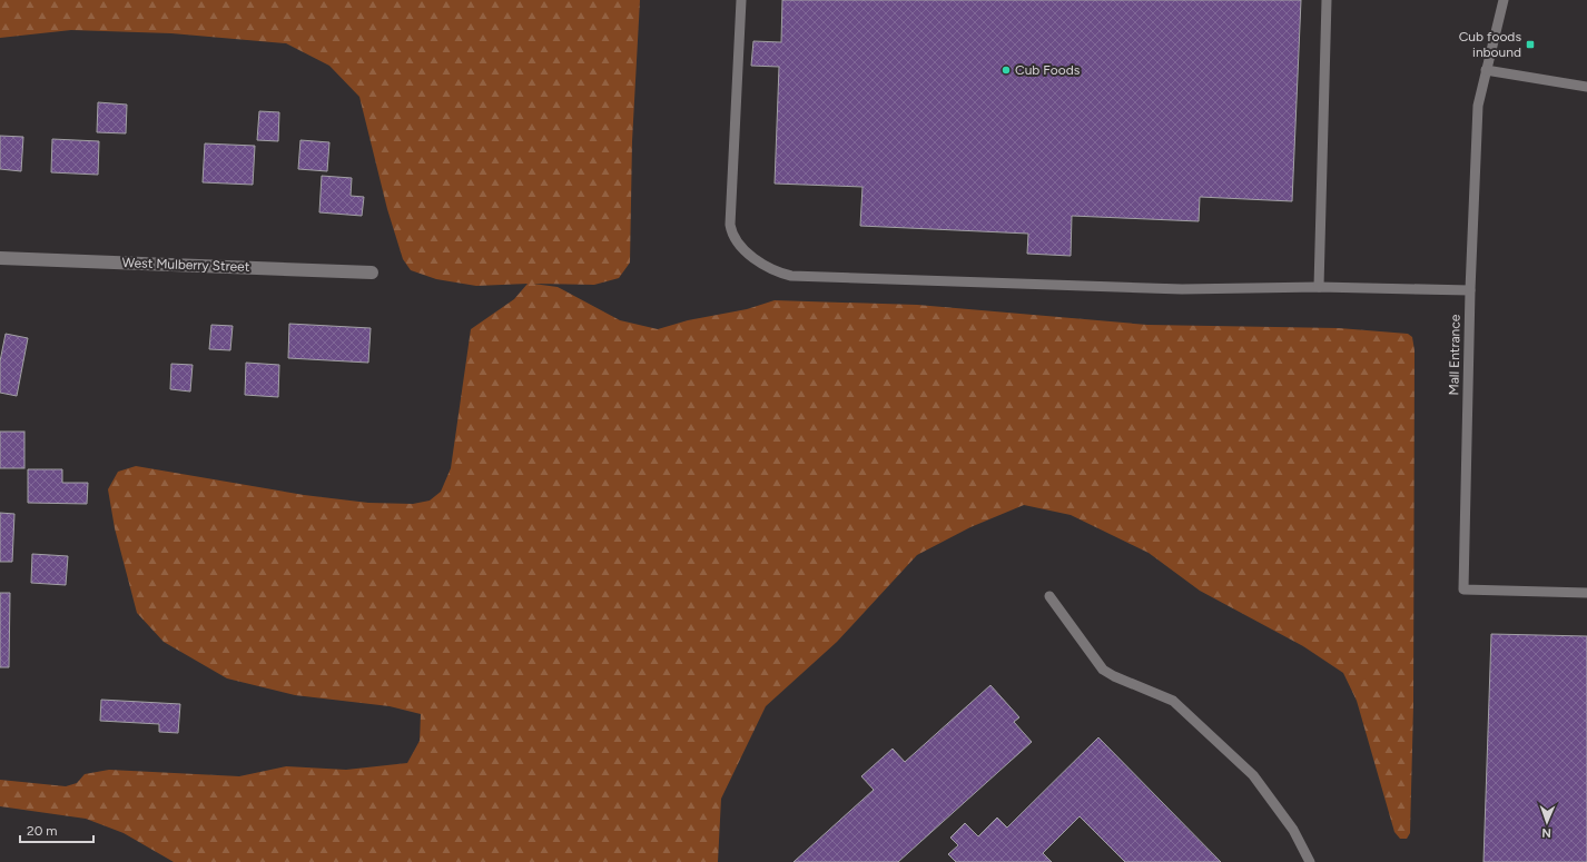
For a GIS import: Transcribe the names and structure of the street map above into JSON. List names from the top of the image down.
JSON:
{
  "streets": {
    "street": ["West Mulberry Street"],
    "lane": ["Mall Entrance"]
  },
  "places": {
    "transit": ["Cub foods inbound"],
    "other": ["Cub Foods"]
  },
  "scale_bar": "20 m",
  "north": "bottom"
}
